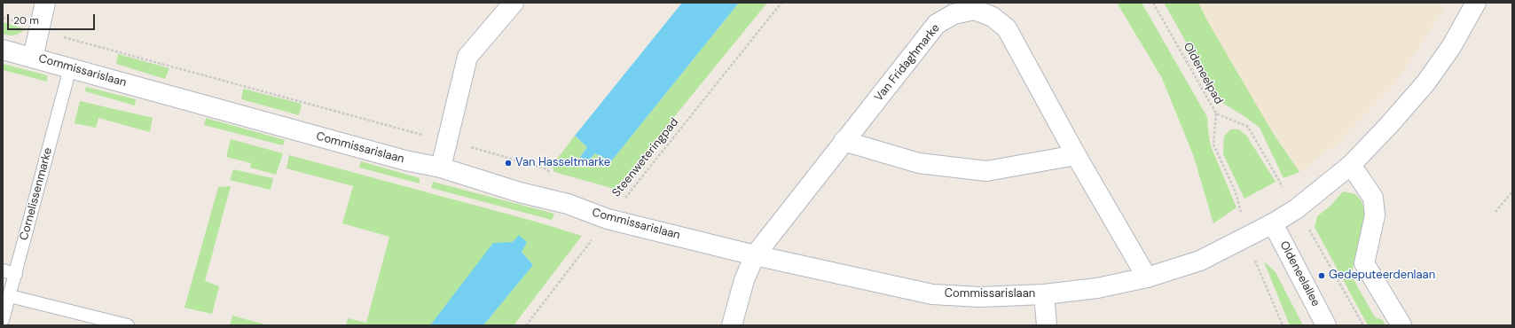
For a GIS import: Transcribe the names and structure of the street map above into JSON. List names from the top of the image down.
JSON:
{
  "streets": {
    "street": ["Van Fridaghmarke", "Commissarislaan", "Oldeneelallee"],
    "lane": ["Cornelissenmarke"],
    "path": ["Oldeneelpad", "Steenweteringpad"]
  },
  "crossings": [
    ["Van Fridaghmarke", "Commissarislaan"],
    ["Commissarislaan", "Steenweteringpad"],
    ["Commissarislaan", "Cornelissenmarke"],
    ["Commissarislaan", "Oldeneelallee"]
  ],
  "places": ["Van Hasseltmarke", "Gedeputeerdenlaan"],
  "scale_bar": "20 m"
}
